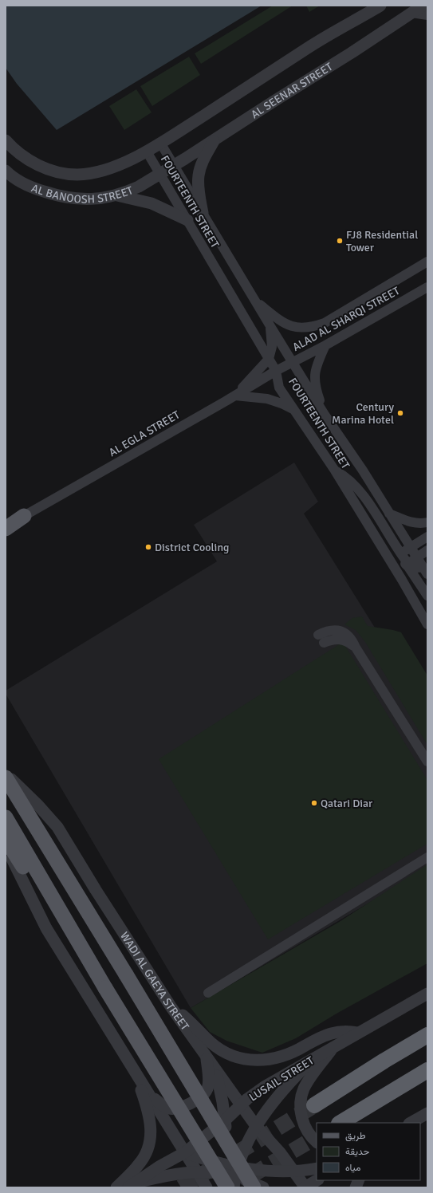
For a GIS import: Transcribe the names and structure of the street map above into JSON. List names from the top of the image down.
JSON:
{
  "streets": {
    "main road": ["WADI AL GAEYA STREET"],
    "street": [
      "AL SEENAR STREET",
      "AL BANOOSH STREET",
      "FOURTEENTH STREET",
      "ALAD AL SHARQI STREET",
      "AL EGLA STREET",
      "LUSAIL STREET"
    ]
  },
  "crossings": [
    ["AL SEENAR STREET", "AL BANOOSH STREET"],
    ["AL SEENAR STREET", "FOURTEENTH STREET"],
    ["AL BANOOSH STREET", "FOURTEENTH STREET"],
    ["FOURTEENTH STREET", "ALAD AL SHARQI STREET"],
    ["FOURTEENTH STREET", "AL EGLA STREET"],
    ["ALAD AL SHARQI STREET", "AL EGLA STREET"],
    ["WADI AL GAEYA STREET", "LUSAIL STREET"]
  ],
  "places": [
    "FJ8 Residential Tower",
    "Century Marina Hotel",
    "District Cooling",
    "Qatari Diar"
  ],
  "legend": ["طريق", "حديقة", "مياه"]
}
